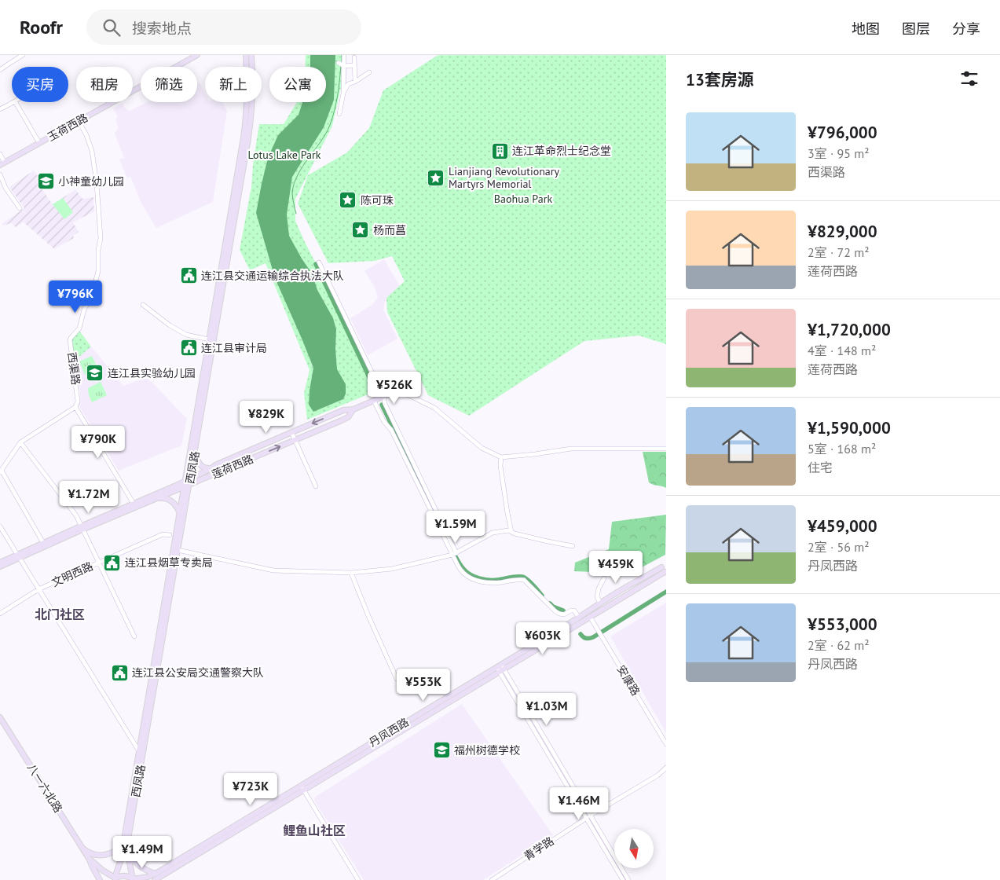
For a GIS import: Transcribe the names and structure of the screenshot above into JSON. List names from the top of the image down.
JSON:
{
  "streets": {
    "main road": [
      "玉荷西路",
      "莲荷西路",
      "西凤路",
      "丹凤西路",
      "八一六北路"
    ],
    "street": [
      "西渠路",
      "文明西路",
      "安康路",
      "青学路"
    ]
  },
  "crossings": [
    ["玉荷西路", "西渠路"],
    ["莲荷西路", "西凤路"],
    ["西凤路", "丹凤西路"],
    ["西凤路", "八一六北路"],
    ["安康路", "丹凤西路"],
    ["丹凤西路", "八一六北路"]
  ],
  "districts": ["北门社区", "鲤鱼山社区"],
  "parks": ["Lotus Lake Park", "Baohua Park"],
  "places": {
    "building": ["连江革命烈士纪念堂"],
    "place": ["Lianjiang Revolutionary Martyrs Memorial", "陈可珠", "杨而菖"],
    "school or university": ["小神童幼儿园", "连江县实验幼儿园", "福州树德学校"],
    "public building": [
      "连江县交通运输综合执法大队",
      "连江县审计局",
      "连江县烟草专卖局",
      "连江县公安局交通警察大队"
    ]
  },
  "north": "bottom",
  "page": {
    "header": "Roofr",
    "search": "搜索地点",
    "nav": ["地图", "图层", "分享"],
    "heading": "13套房源",
    "chip": [
      "买房",
      "租房",
      "筛选",
      "新上",
      "公寓"
    ],
    "list": [
      {
        "name": "¥796,000",
        "note": "3室 · 95 m² · 西渠路"
      },
      {
        "name": "¥829,000",
        "note": "2室 · 72 m² · 莲荷西路"
      },
      {
        "name": "¥1,720,000",
        "note": "4室 · 148 m² · 莲荷西路"
      },
      {
        "name": "¥1,590,000",
        "note": "5室 · 168 m² · 住宅"
      },
      {
        "name": "¥459,000",
        "note": "2室 · 56 m² · 丹凤西路"
      },
      {
        "name": "¥553,000",
        "note": "2室 · 62 m² · 丹凤西路"
      }
    ],
    "price": [
      "¥796K",
      "¥526K",
      "¥829K",
      "¥790K",
      "¥1.72M",
      "¥1.59M",
      "¥459K",
      "¥603K",
      "¥553K",
      "¥1.03M",
      "¥723K",
      "¥1.46M",
      "¥1.49M"
    ]
  }
}
